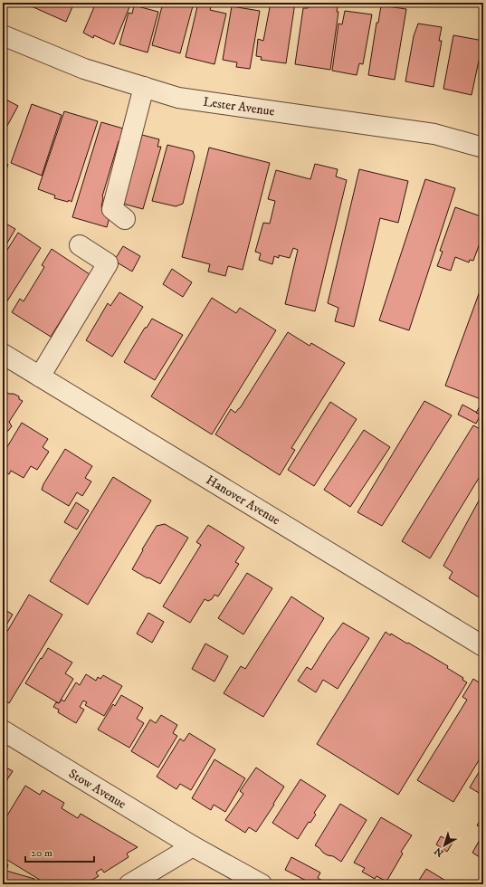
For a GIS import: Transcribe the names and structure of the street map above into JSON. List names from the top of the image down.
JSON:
{
  "streets": {
    "street": ["Lester Avenue", "Hanover Avenue", "Stow Avenue"]
  },
  "scale_bar": "20 m",
  "north": "bottom left"
}
